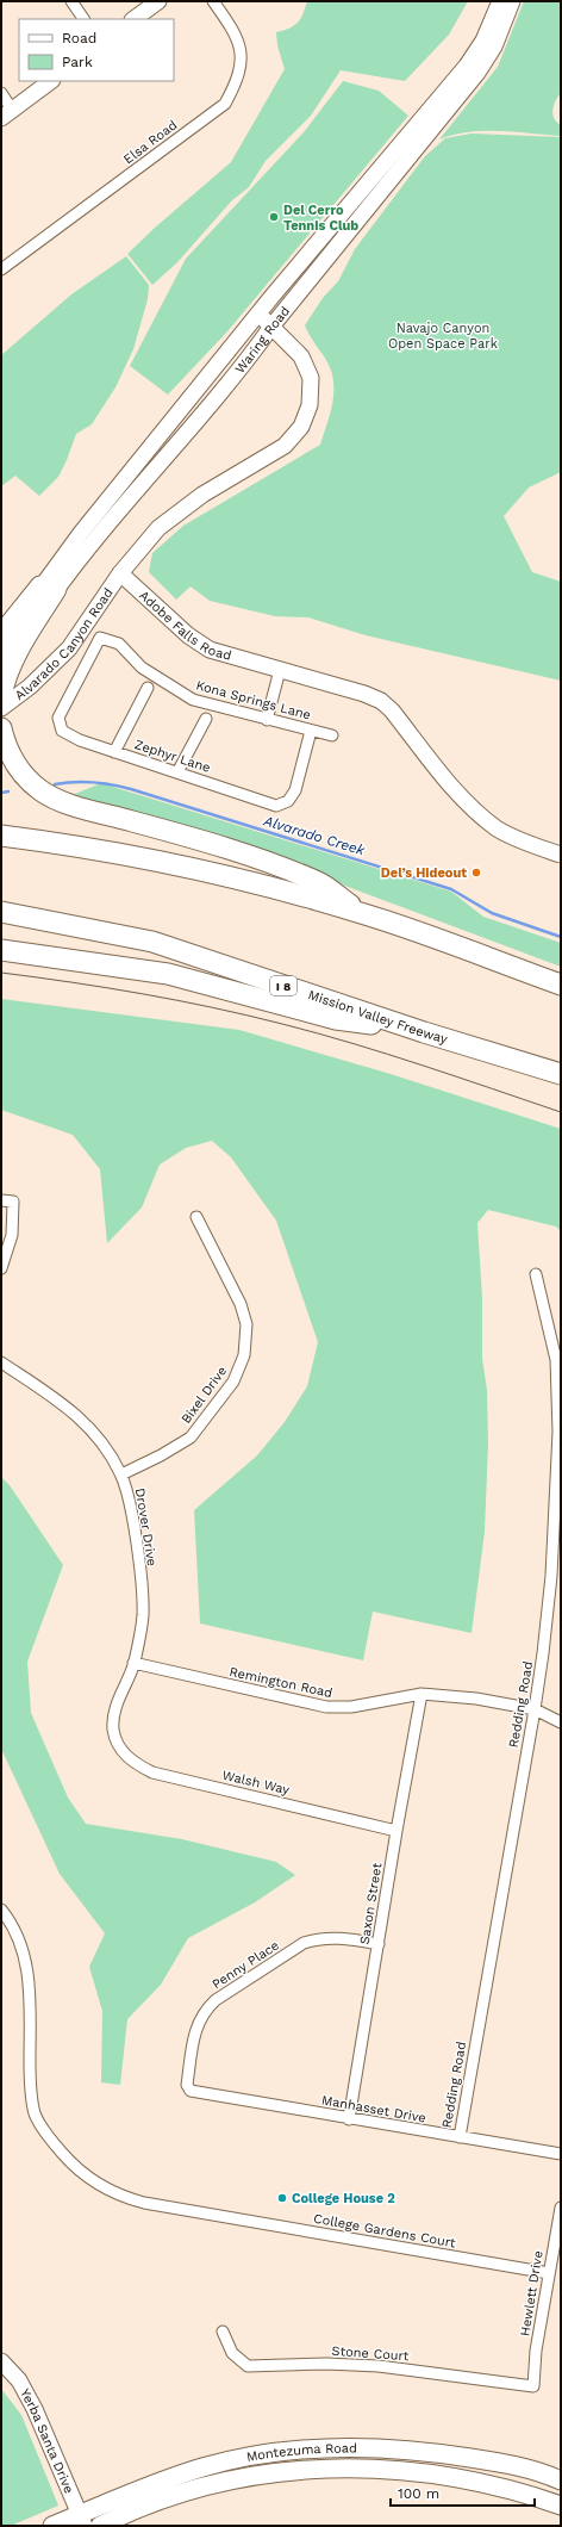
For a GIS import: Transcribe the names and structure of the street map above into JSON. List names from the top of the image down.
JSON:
{
  "streets": {
    "highway": ["I 8", "Mission Valley Freeway"],
    "main road": [
      "Waring Road",
      "Adobe Falls Road",
      "Alvarado Canyon Road",
      "Yerba Santa Drive",
      "Montezuma Road"
    ],
    "street": [
      "Elsa Road",
      "Kona Springs Lane",
      "Zephyr Lane",
      "Bixel Drive",
      "Drover Drive",
      "Remington Road",
      "Redding Road",
      "Walsh Way",
      "Saxon Street",
      "Penny Place",
      "Manhasset Drive",
      "College Gardens Court",
      "Hewlett Drive",
      "Stone Court"
    ]
  },
  "crossings": [
    ["Adobe Falls Road", "Alvarado Canyon Road"],
    ["Kona Springs Lane", "Zephyr Lane"],
    ["Bixel Drive", "Drover Drive"],
    ["Drover Drive", "Remington Road"],
    ["Drover Drive", "Walsh Way"],
    ["Remington Road", "Redding Road"],
    ["Remington Road", "Saxon Street"],
    ["Redding Road", "Manhasset Drive"],
    ["Walsh Way", "Saxon Street"],
    ["Saxon Street", "Penny Place"],
    ["Saxon Street", "Manhasset Drive"],
    ["Penny Place", "Manhasset Drive"],
    ["College Gardens Court", "Hewlett Drive"],
    ["Hewlett Drive", "Stone Court"],
    ["Yerba Santa Drive", "Montezuma Road"]
  ],
  "water": ["Alvarado Creek"],
  "parks": ["Navajo Canyon Open Space Park"],
  "places": ["Del Cerro Tennis Club", "Del’s Hideout", "College House 2"],
  "legend": ["Road", "Park"],
  "scale_bar": "100 m"
}
